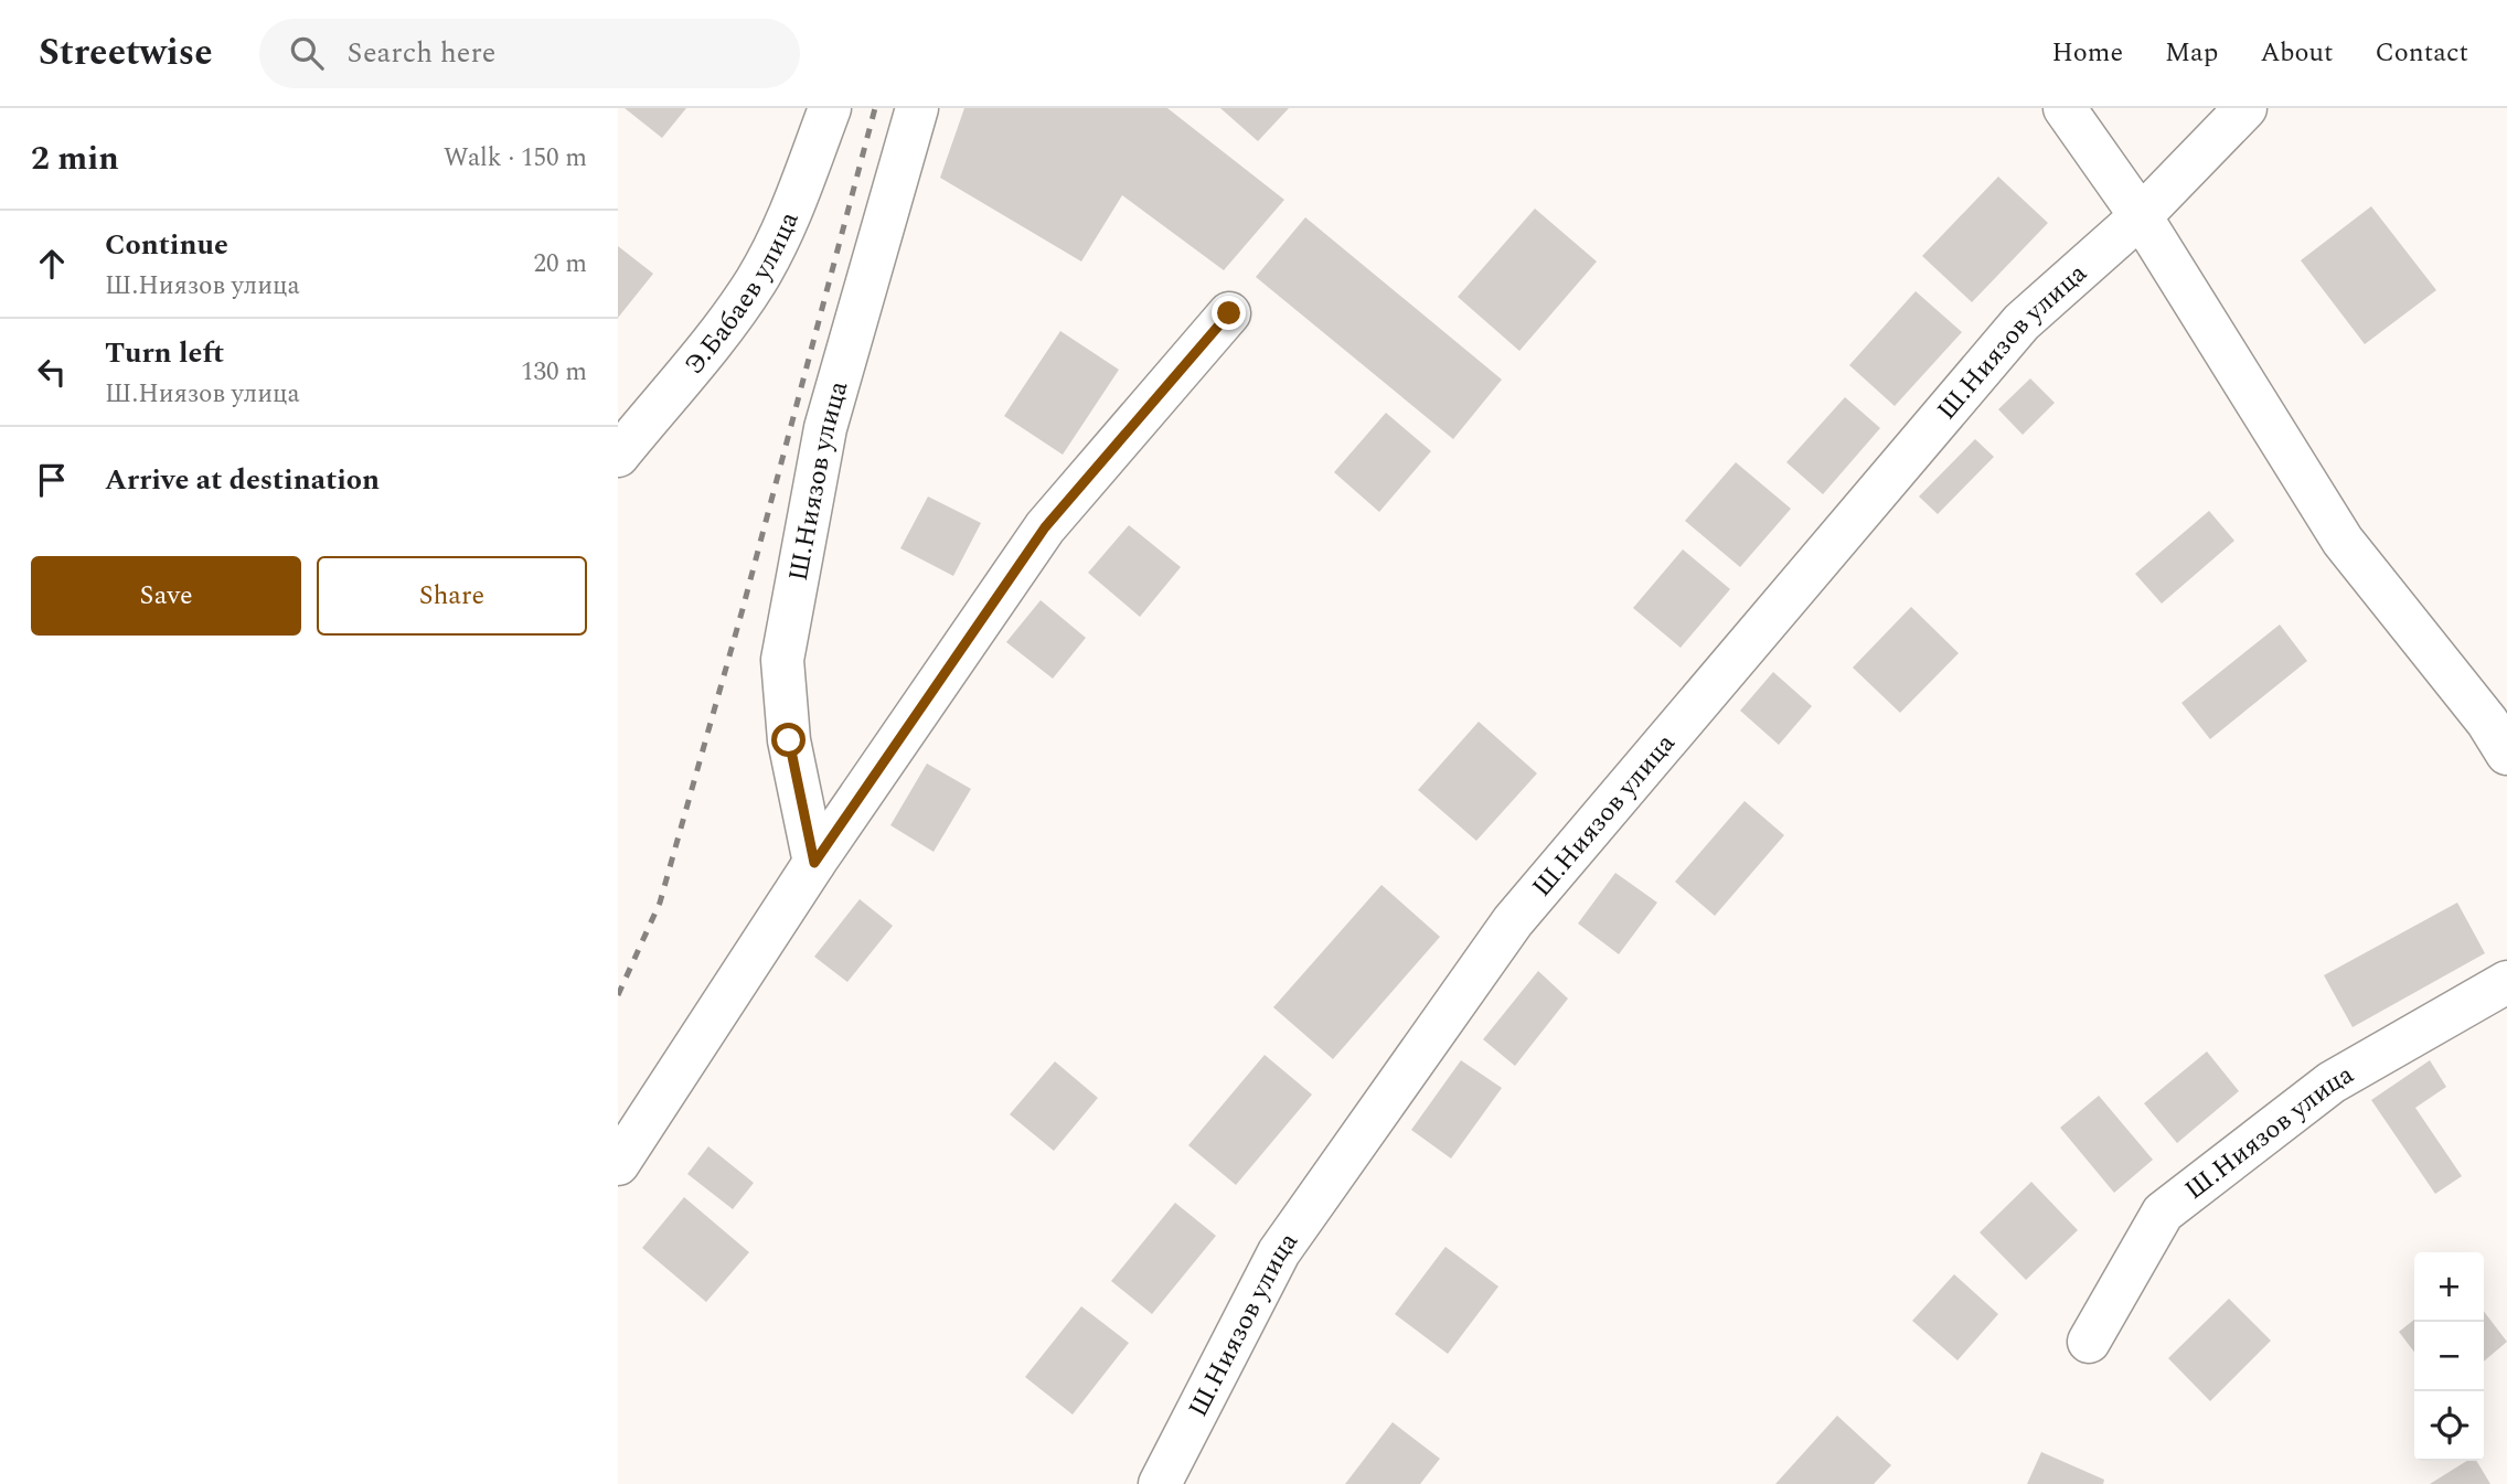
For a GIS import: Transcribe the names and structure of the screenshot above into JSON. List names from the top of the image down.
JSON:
{
  "streets": {
    "street": ["Э.Бабаев улица", "Ш.Ниязов улица"]
  },
  "page": {
    "header": "Streetwise",
    "search": "Search here",
    "nav": [
      "Home",
      "Map",
      "About",
      "Contact"
    ],
    "heading": ["2 min", "Walk · 150 m"],
    "list": [
      ["Continue", "Ш.Ниязов улица", "20 m"],
      ["Turn left", "Ш.Ниязов улица", "130 m"],
      "Arrive at destination"
    ],
    "buttons": ["Save", "Share"],
    "map_buttons": ["+", "−"]
  }
}
